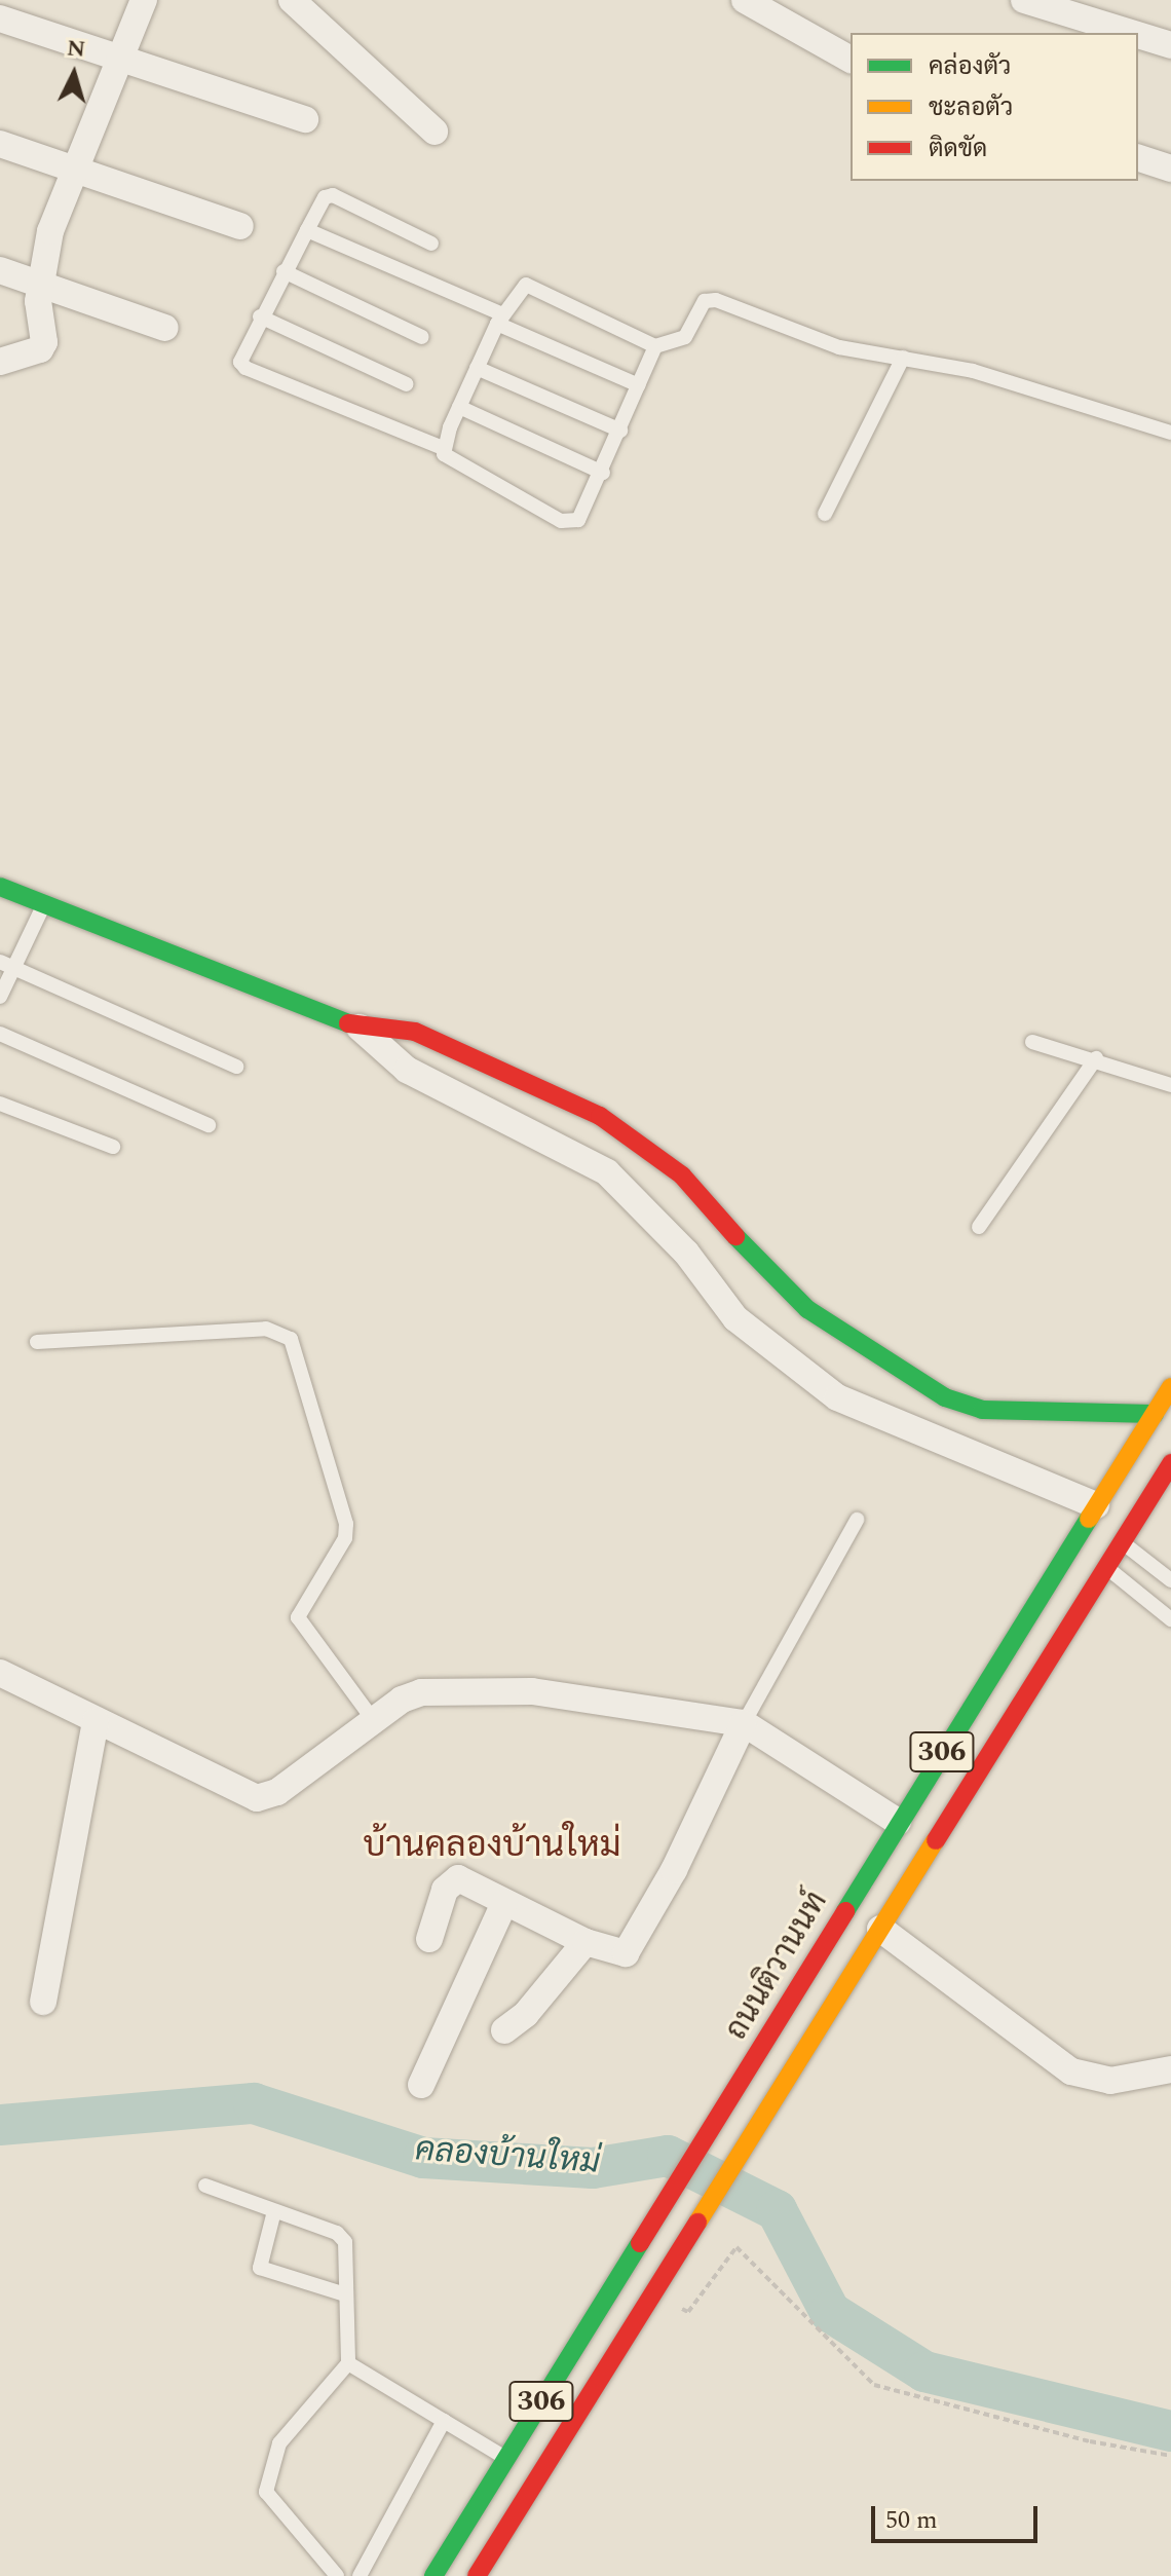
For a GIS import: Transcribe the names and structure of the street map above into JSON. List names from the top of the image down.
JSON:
{
  "streets": {
    "main road": ["306", "ถนนติวานนท์"]
  },
  "districts": ["บ้านคลองบ้านใหม่"],
  "water": ["คลองบ้านใหม่"],
  "legend": ["คล่องตัว", "ชะลอตัว", "ติดขัด"],
  "scale_bar": "50 m",
  "north": "top"
}
